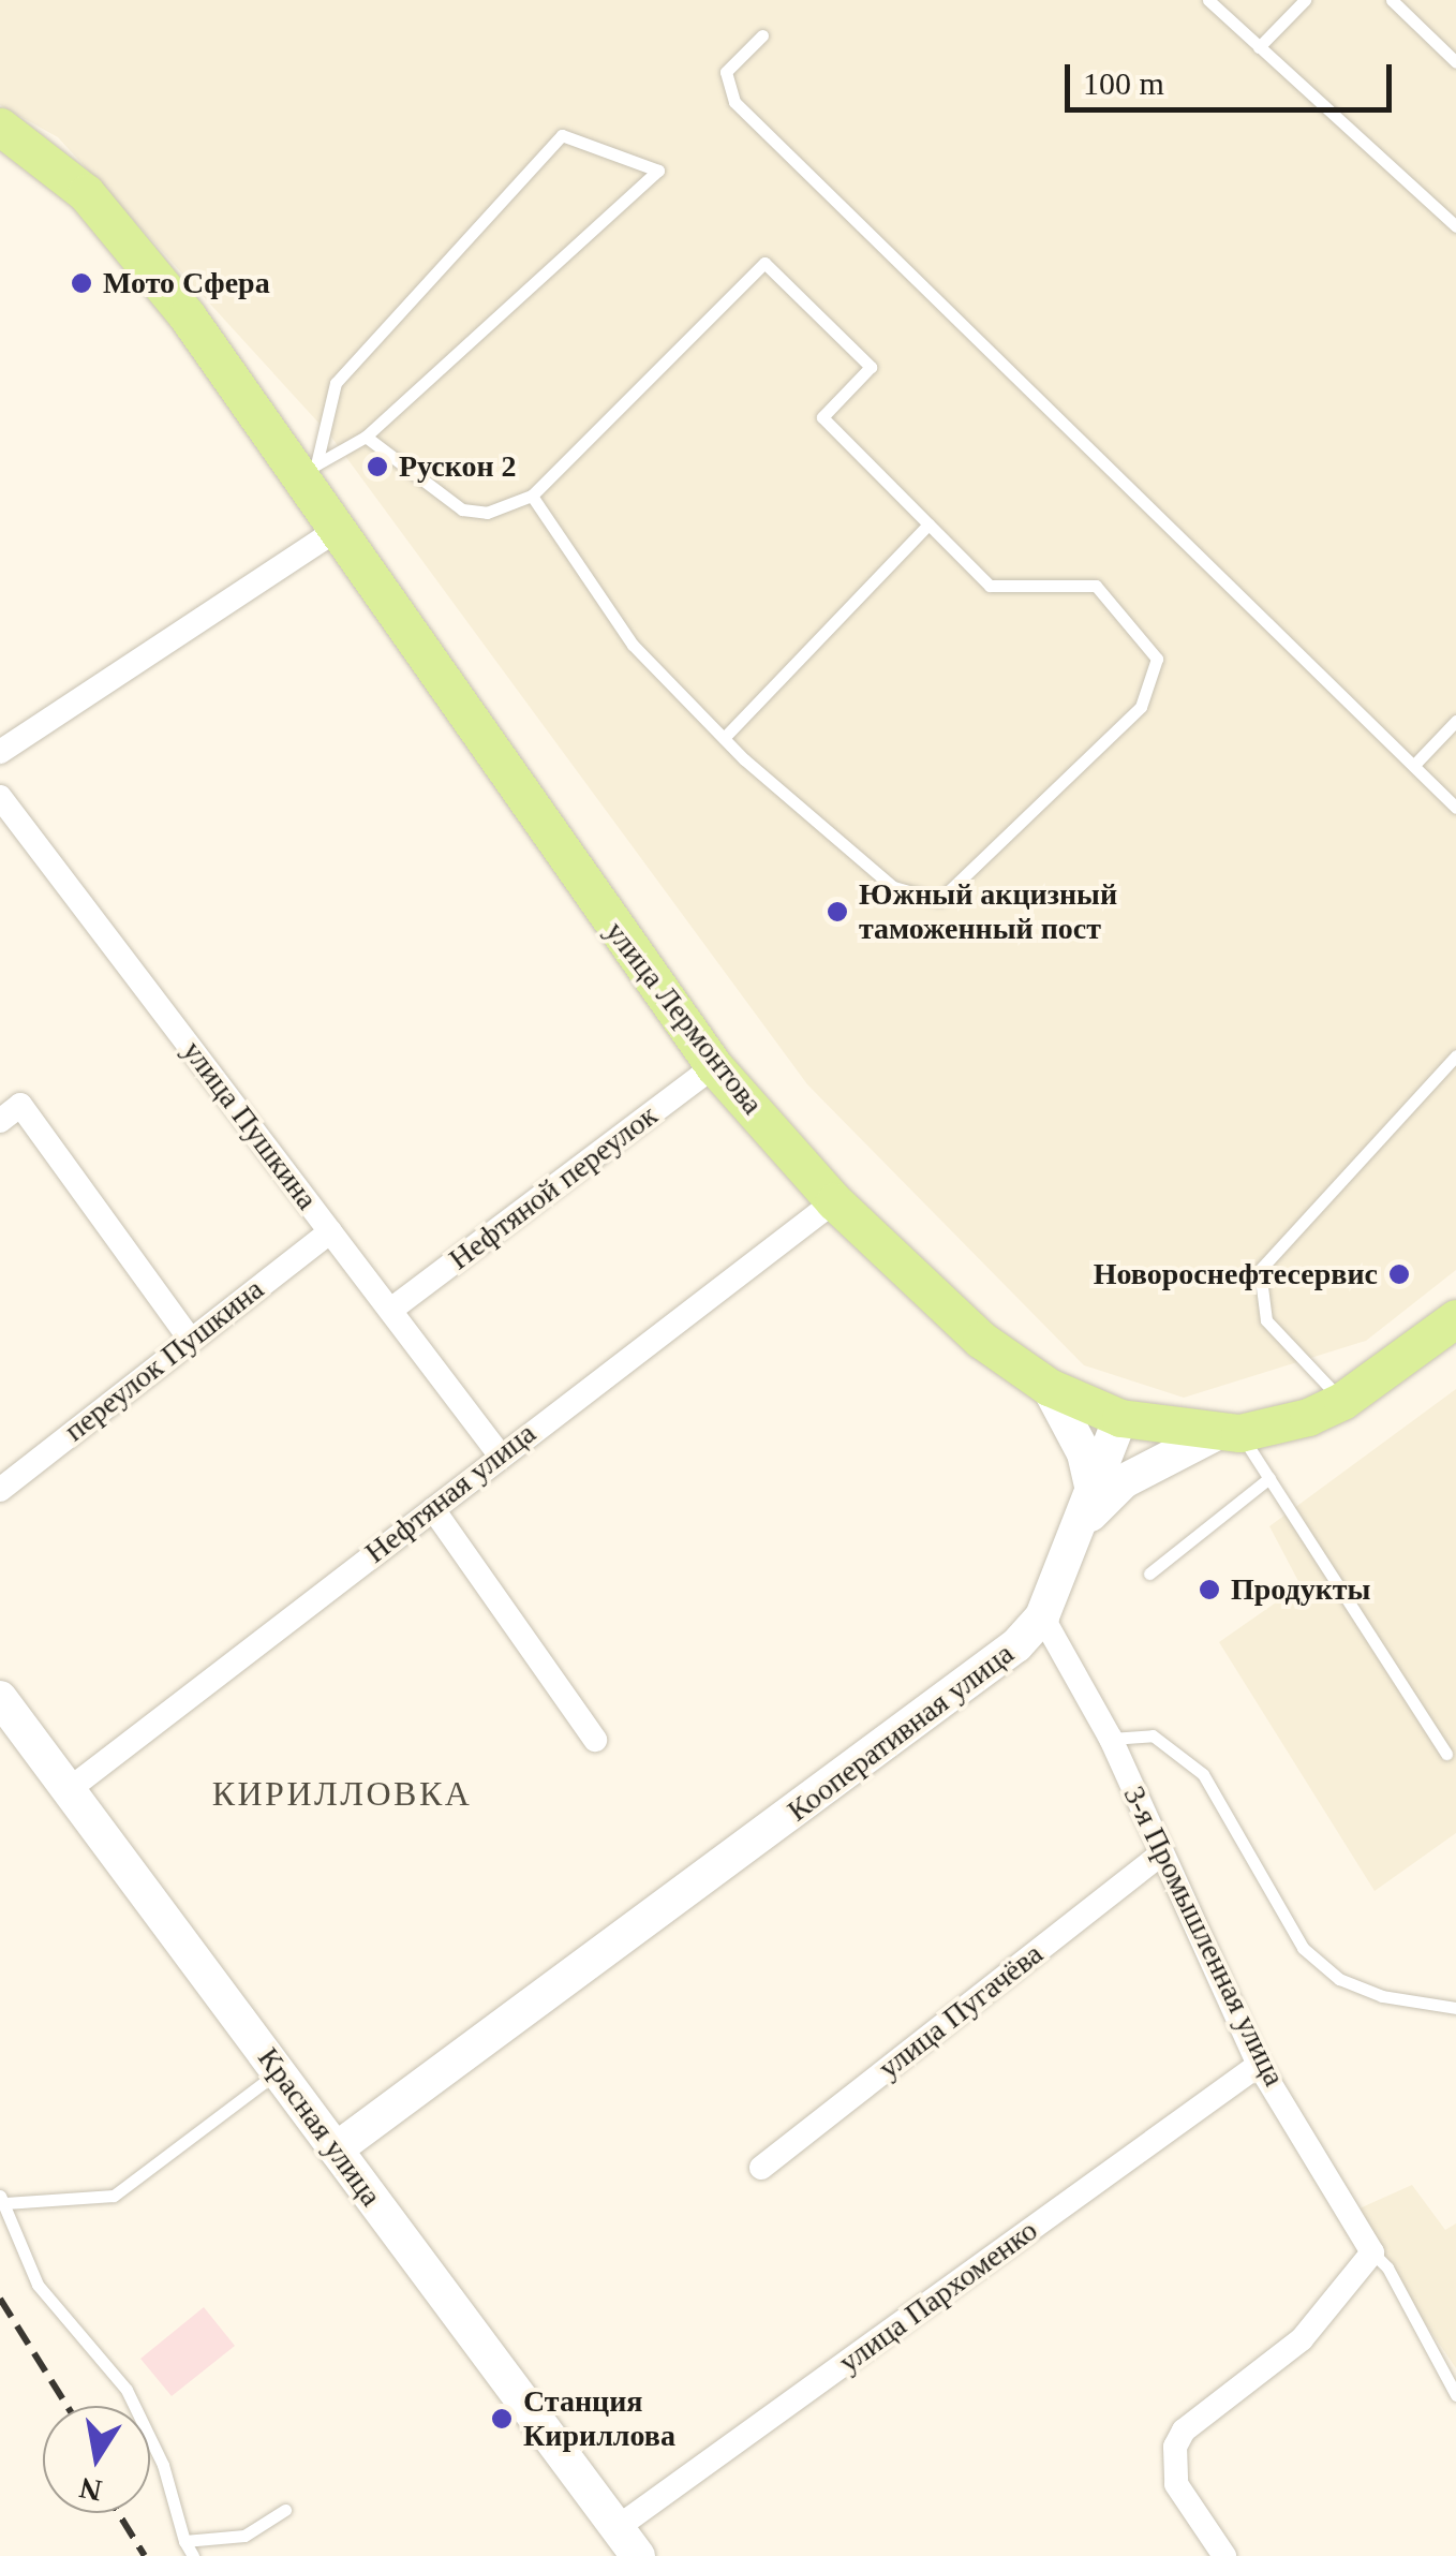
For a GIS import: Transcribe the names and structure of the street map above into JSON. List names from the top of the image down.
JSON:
{
  "streets": {
    "main road": ["улица Лермонтова"],
    "street": [
      "улица Пушкина",
      "Нефтяной переулок",
      "переулок Пушкина",
      "Нефтяная улица",
      "Кооперативная улица",
      "3-я Промышленная улица",
      "улица Пугачёва",
      "Красная улица",
      "улица Пархоменко"
    ]
  },
  "crossings": [
    ["улица Лермонтова", "Нефтяной переулок"],
    ["улица Лермонтова", "Нефтяная улица"],
    ["улица Лермонтова", "Кооперативная улица"],
    ["улица Пушкина", "Нефтяной переулок"],
    ["улица Пушкина", "переулок Пушкина"],
    ["улица Пушкина", "Нефтяная улица"],
    ["Нефтяная улица", "Красная улица"],
    ["Кооперативная улица", "3-я Промышленная улица"],
    ["Кооперативная улица", "Красная улица"],
    ["3-я Промышленная улица", "улица Пугачёва"],
    ["3-я Промышленная улица", "улица Пархоменко"],
    ["Красная улица", "улица Пархоменко"]
  ],
  "districts": ["КИРИЛЛОВКА"],
  "places": [
    "Мото Сфера",
    "Рускон 2",
    "Южный акцизный таможенный пост",
    "Новороснефтесервис",
    "Продукты",
    "Станция Кириллова"
  ],
  "scale_bar": "100 m",
  "north": "bottom"
}
